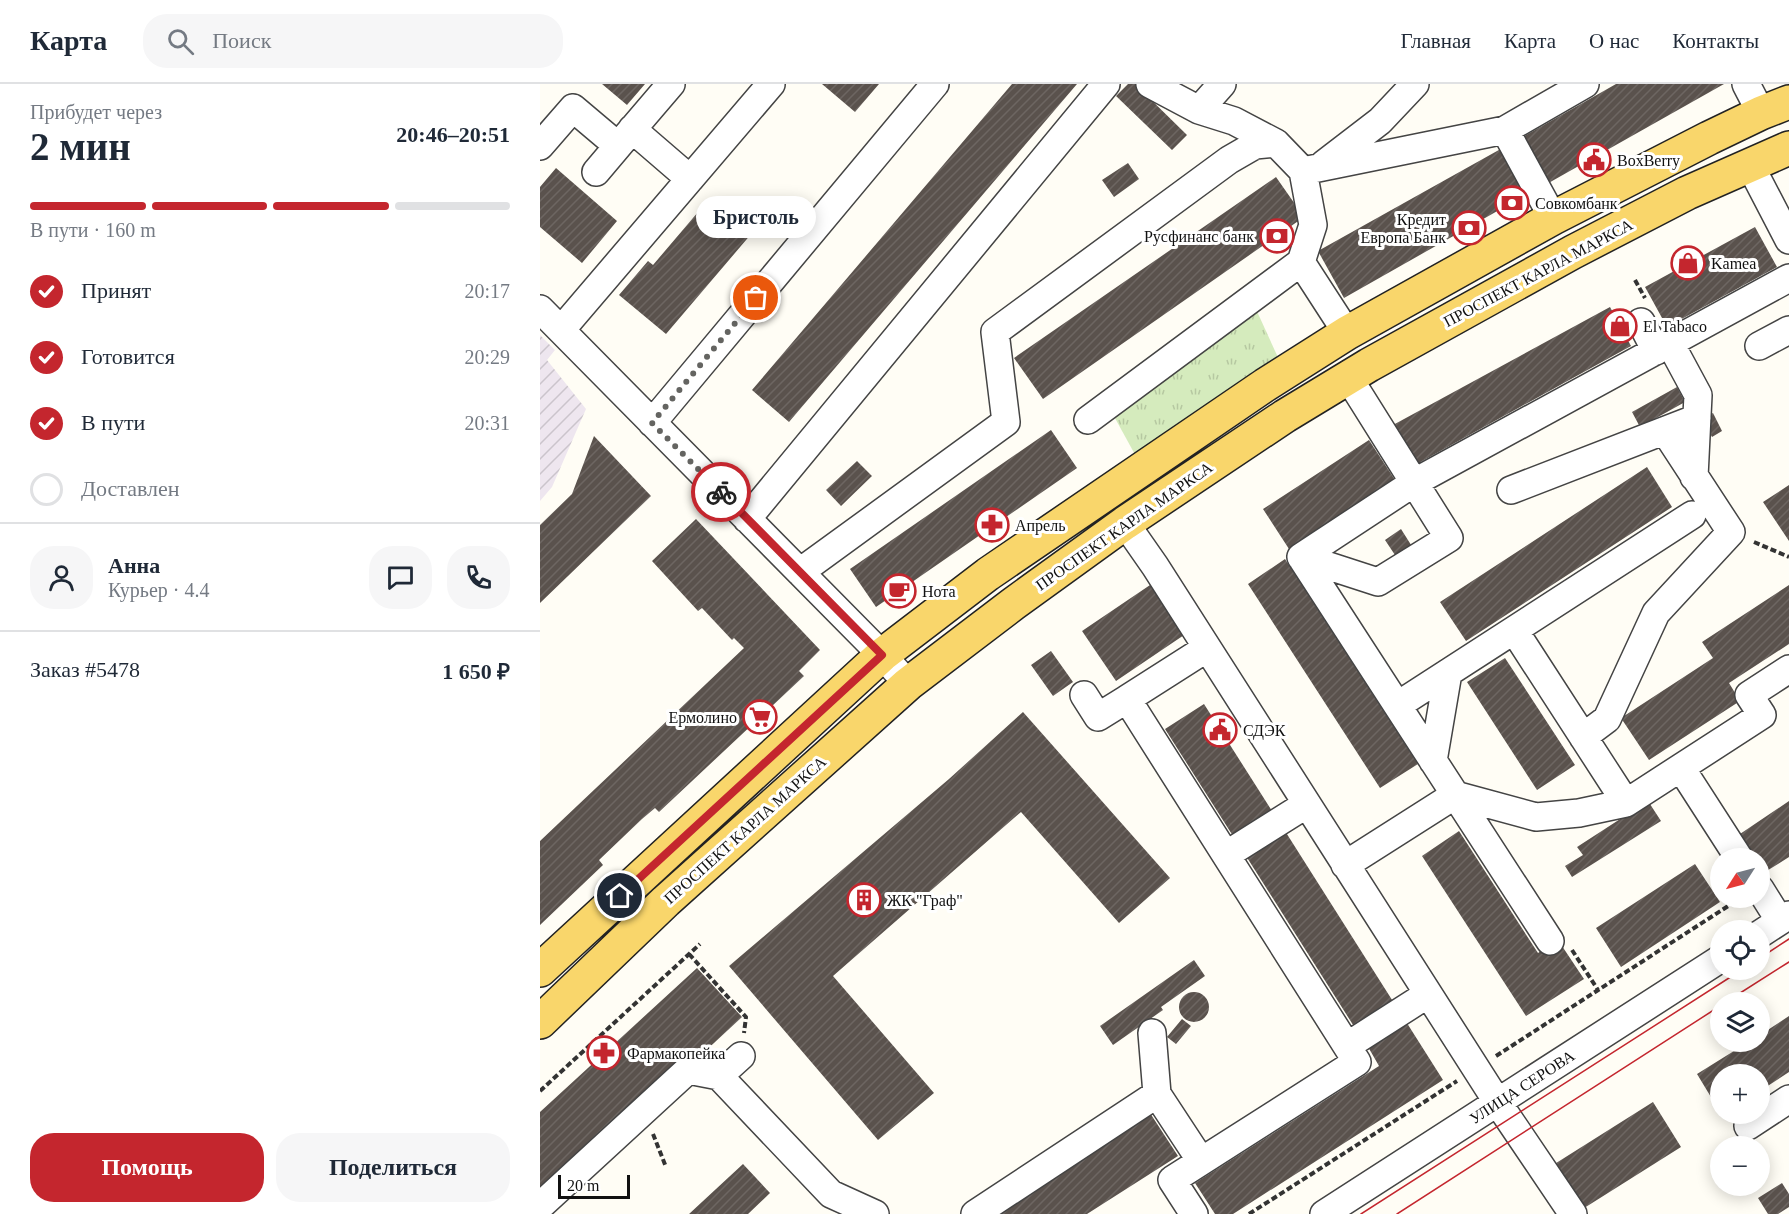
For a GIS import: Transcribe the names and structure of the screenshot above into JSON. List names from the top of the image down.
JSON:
{
  "streets": {
    "main road": ["ПРОСПЕКТ КАРЛА МАРКСА"],
    "street": ["УЛИЦА СЕРОВА"]
  },
  "places": {
    "public building": ["BoxBerry", "СДЭК"],
    "bank": ["Совкомбанк", "Кредит Европа Банк", "Русфинанс банк"],
    "shop": ["Kamea", "El Tabaco"],
    "other": ["Бристоль"],
    "pharmacy": ["Апрель", "Фармакопейка"],
    "cafe": ["Нота"],
    "supermarket": ["Ермолино"],
    "building": ["ЖК \"Граф\""]
  },
  "scale_bar": "20 m",
  "north": "bottom left",
  "page": {
    "header": "Карта",
    "search": "Поиск",
    "nav": [
      "Главная",
      "Карта",
      "О нас",
      "Контакты"
    ],
    "heading": ["2 мин", "Прибудет через", "20:46–20:51"],
    "panel": [
      "Анна",
      "Курьер · 4.4",
      "Заказ #5478",
      "1 650 ₽"
    ],
    "bar": "В пути · 160 m",
    "bubble": "Бристоль",
    "list": [
      ["Принят", "20:17"],
      ["Готовится", "20:29"],
      ["В пути", "20:31"],
      "Доставлен"
    ],
    "map_buttons": ["+", "−"],
    "buttons": ["Помощь", "Поделиться"],
    "scale": "20 m"
  }
}
